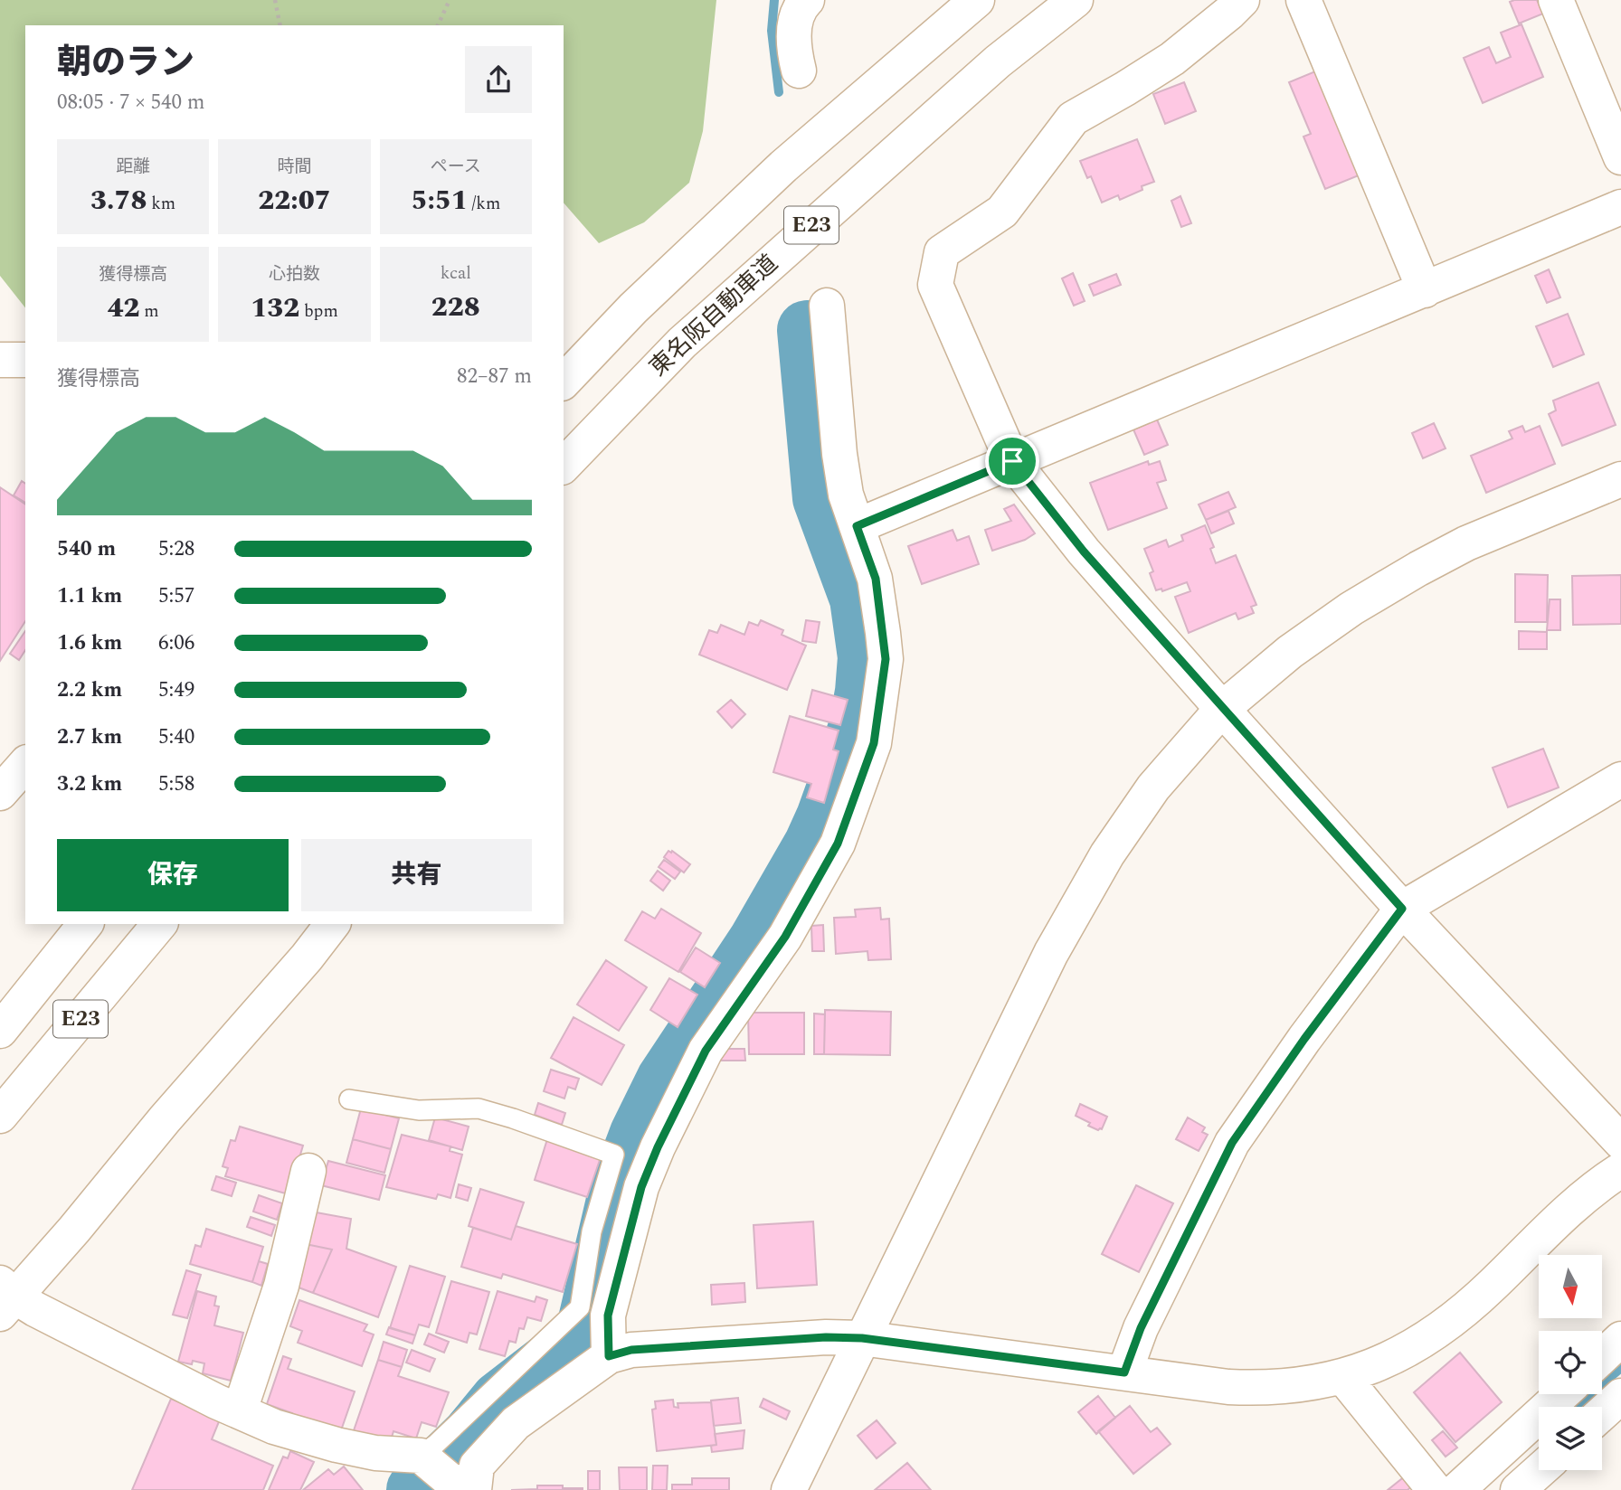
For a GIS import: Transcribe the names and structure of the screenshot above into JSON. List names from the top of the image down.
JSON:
{
  "streets": {
    "main road": ["E23", "東名阪自動車道"]
  },
  "north": "bottom",
  "page": {
    "heading": ["朝のラン", "08:05 · 7 × 540 m"],
    "stats": [
      ["距離", "3.78 km"],
      ["時間", "22:07"],
      ["ペース", "5:51 /km"],
      ["獲得標高", "42 m"],
      ["心拍数", "132 bpm"],
      ["kcal", "228"]
    ],
    "chart": ["獲得標高", "82–87 m"],
    "list": [
      {
        "name": "540 m",
        "note": "5:28"
      },
      {
        "name": "1.1 km",
        "note": "5:57"
      },
      {
        "name": "1.6 km",
        "note": "6:06"
      },
      {
        "name": "2.2 km",
        "note": "5:49"
      },
      {
        "name": "2.7 km",
        "note": "5:40"
      },
      {
        "name": "3.2 km",
        "note": "5:58"
      }
    ],
    "buttons": ["保存", "共有"]
  }
}
